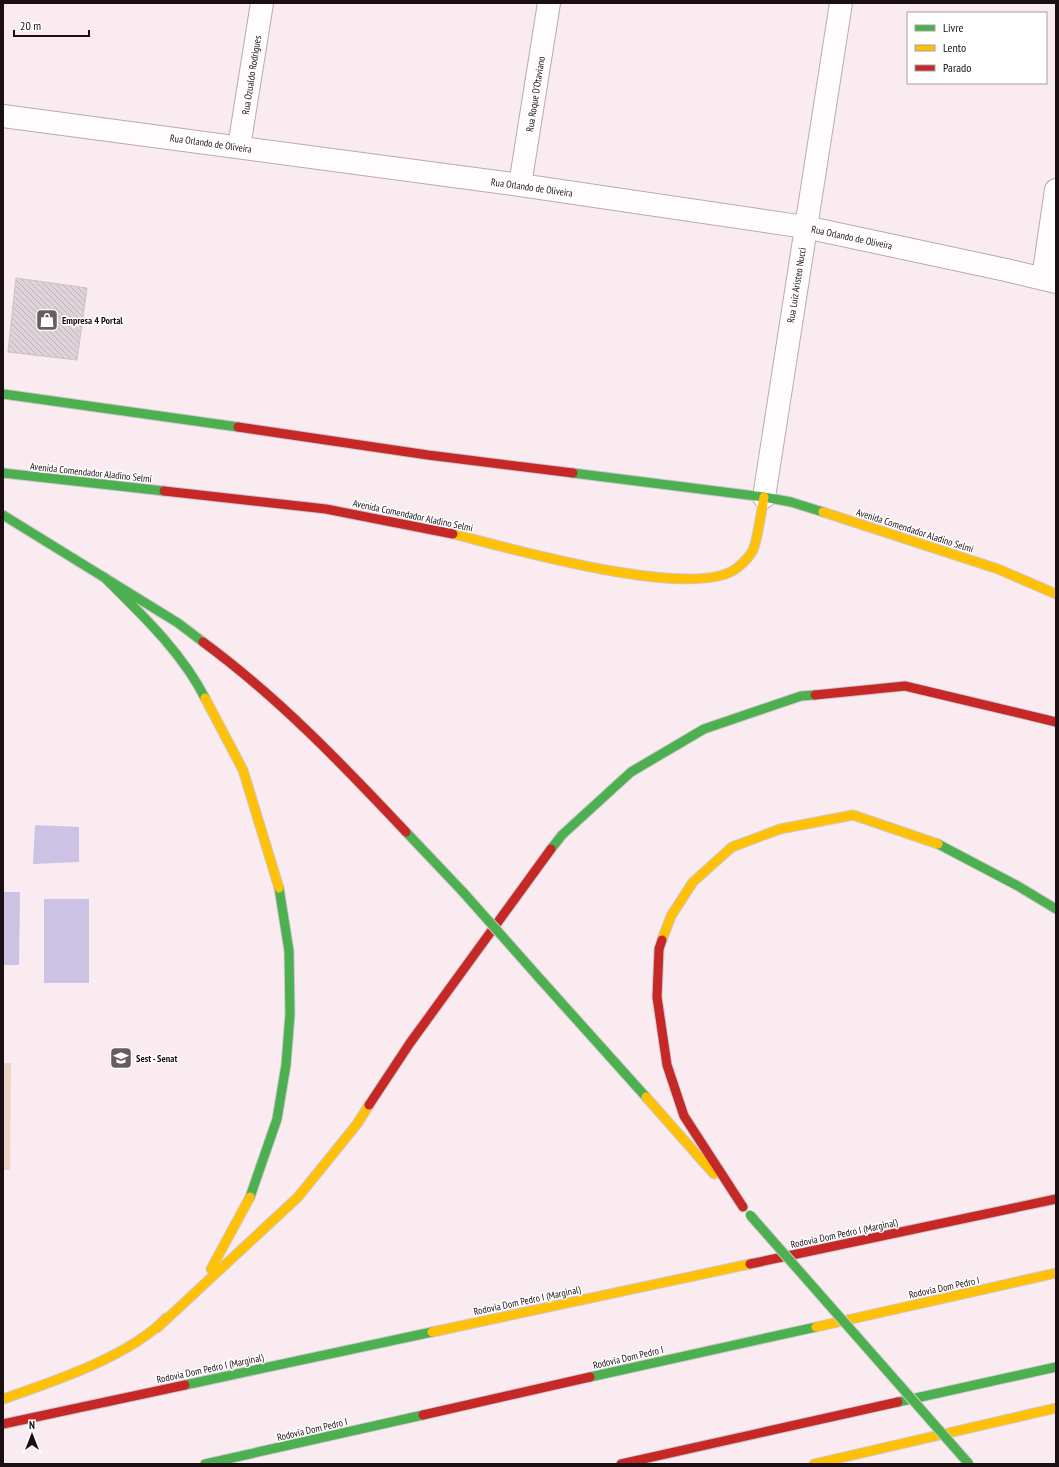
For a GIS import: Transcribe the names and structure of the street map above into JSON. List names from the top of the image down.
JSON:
{
  "streets": {
    "main road": ["Avenida Comendador Aladino Selmi", "Rodovia Dom Pedro I (Marginal)", "Rodovia Dom Pedro I"],
    "street": [
      "Rua Ozualdo Rodrigues",
      "Rua Roque D'Otaviano",
      "Rua Orlando de Oliveira",
      "Rua Luiz Aristeo Nucci"
    ]
  },
  "crossings": [
    ["Rua Ozualdo Rodrigues", "Rua Orlando de Oliveira"],
    ["Rua Roque D'Otaviano", "Rua Orlando de Oliveira"],
    ["Rua Orlando de Oliveira", "Rua Luiz Aristeo Nucci"],
    ["Rua Luiz Aristeo Nucci", "Avenida Comendador Aladino Selmi"]
  ],
  "places": {
    "shop": ["Empresa 4 Portal"],
    "school or university": ["Sest - Senat"]
  },
  "legend": ["Livre", "Lento", "Parado"],
  "scale_bar": "20 m",
  "north": "top"
}
